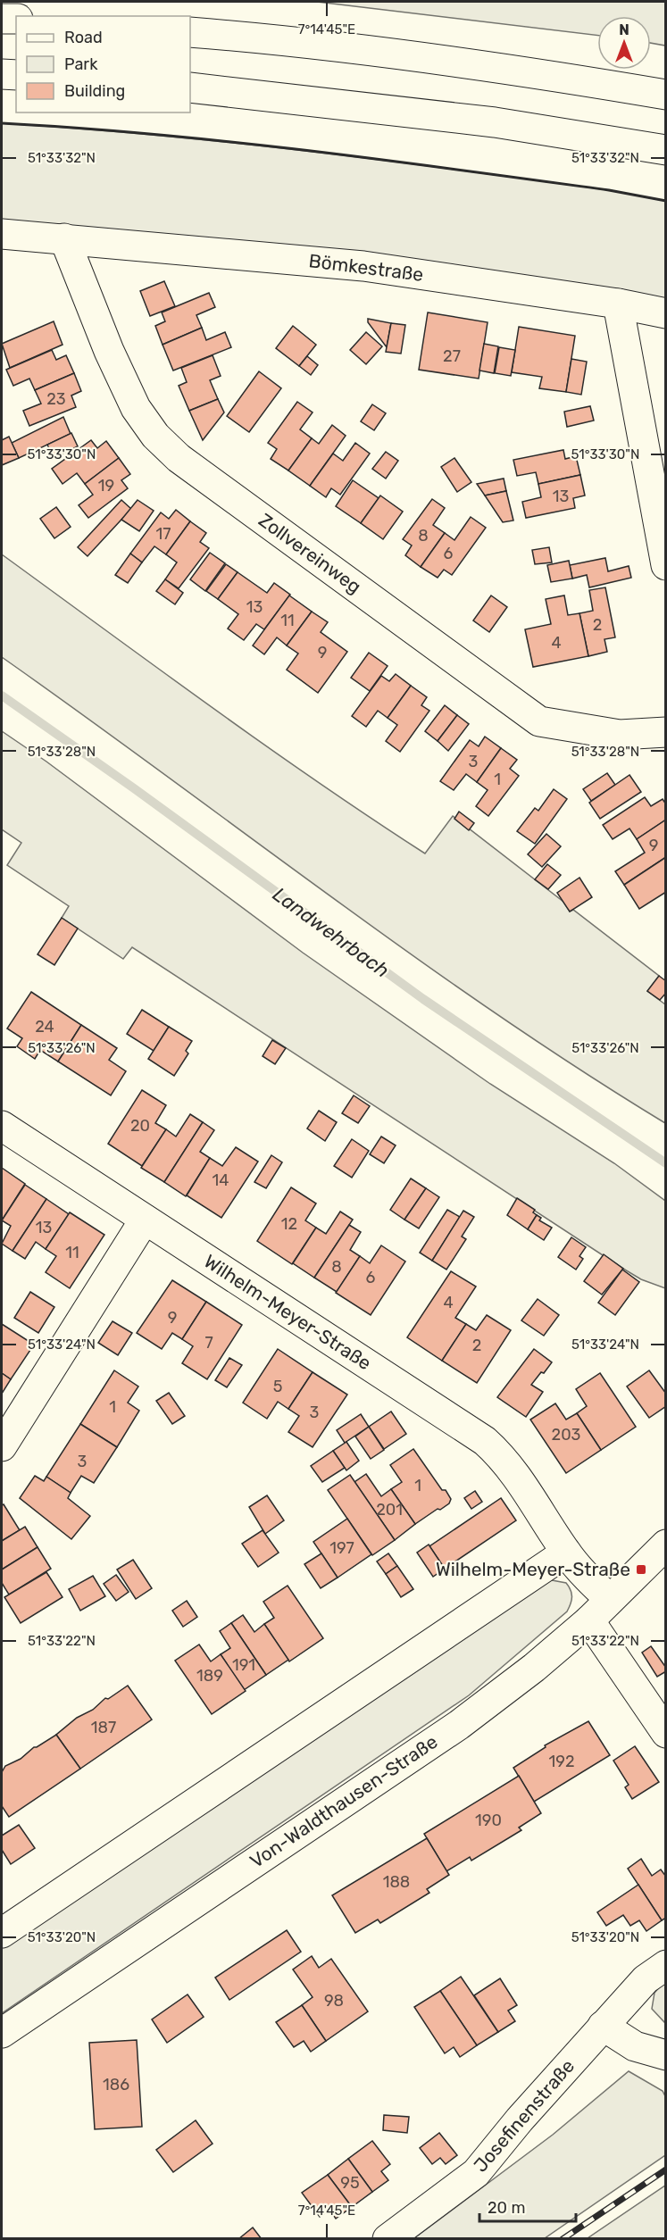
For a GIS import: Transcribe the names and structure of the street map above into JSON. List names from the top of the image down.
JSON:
{
  "streets": {
    "main road": [
      "Bömkestraße",
      "Zollvereinweg",
      "Wilhelm-Meyer-Straße",
      "Von-Waldthausen-Straße",
      "Josefinenstraße"
    ]
  },
  "crossings": [
    ["Bömkestraße", "Zollvereinweg"],
    ["Wilhelm-Meyer-Straße", "Von-Waldthausen-Straße"]
  ],
  "water": ["Landwehrbach"],
  "places": {
    "transit": ["Wilhelm-Meyer-Straße"]
  },
  "house_numbers": [
    "27",
    "23",
    "19",
    "13",
    "17",
    "8",
    "6",
    "13",
    "11",
    "2",
    "4",
    "9",
    "3",
    "1",
    "9",
    "24",
    "20",
    "14",
    "12",
    "13",
    "11",
    "8",
    "6",
    "4",
    "9",
    "7",
    "2",
    "5",
    "1",
    "3",
    "203",
    "3",
    "1",
    "201",
    "197",
    "191",
    "189",
    "187",
    "192",
    "190",
    "188",
    "98",
    "186",
    "95"
  ],
  "legend": ["Road", "Park", "Building"],
  "scale_bar": "20 m",
  "north": "top",
  "coordinates": [
    "7°14'45\"E",
    "51°33'32\"N",
    "51°33'30\"N",
    "51°33'28\"N",
    "51°33'26\"N",
    "51°33'24\"N",
    "51°33'22\"N",
    "51°33'20\"N"
  ]
}
